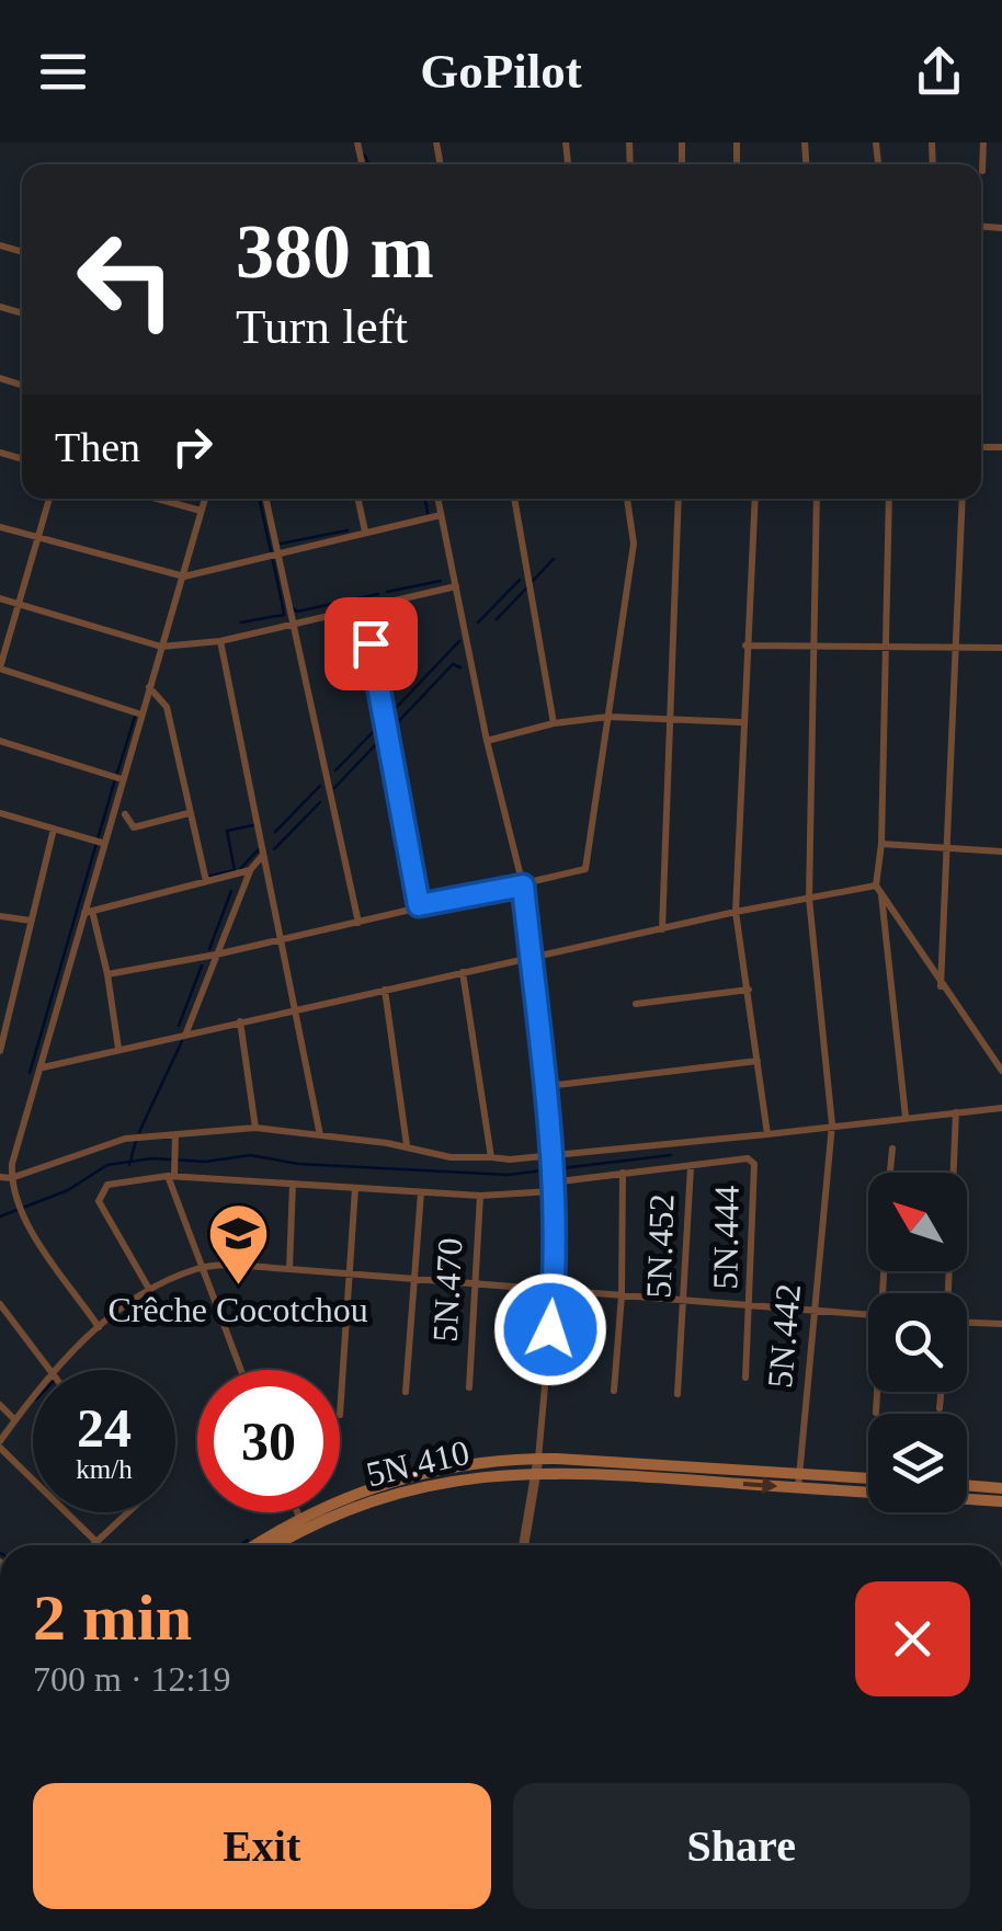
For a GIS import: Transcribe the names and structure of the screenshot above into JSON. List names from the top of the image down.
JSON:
{
  "streets": {
    "main road": ["5N.410"],
    "street": [
      "5N.444",
      "5N.452",
      "5N.470",
      "5N.442"
    ]
  },
  "crossings": [
    ["5N.444", "5N.452"],
    ["5N.452", "5N.470"]
  ],
  "places": {
    "school or university": ["Crêche Cocotchou"]
  },
  "north": "top left",
  "page": {
    "header": "GoPilot",
    "turn": ["380 m", "Turn left"],
    "then": "Then",
    "speed": "24 km/h",
    "limit": "30",
    "heading": ["2 min", "700 m · 12:19"],
    "buttons": ["Exit", "Share"]
  }
}
